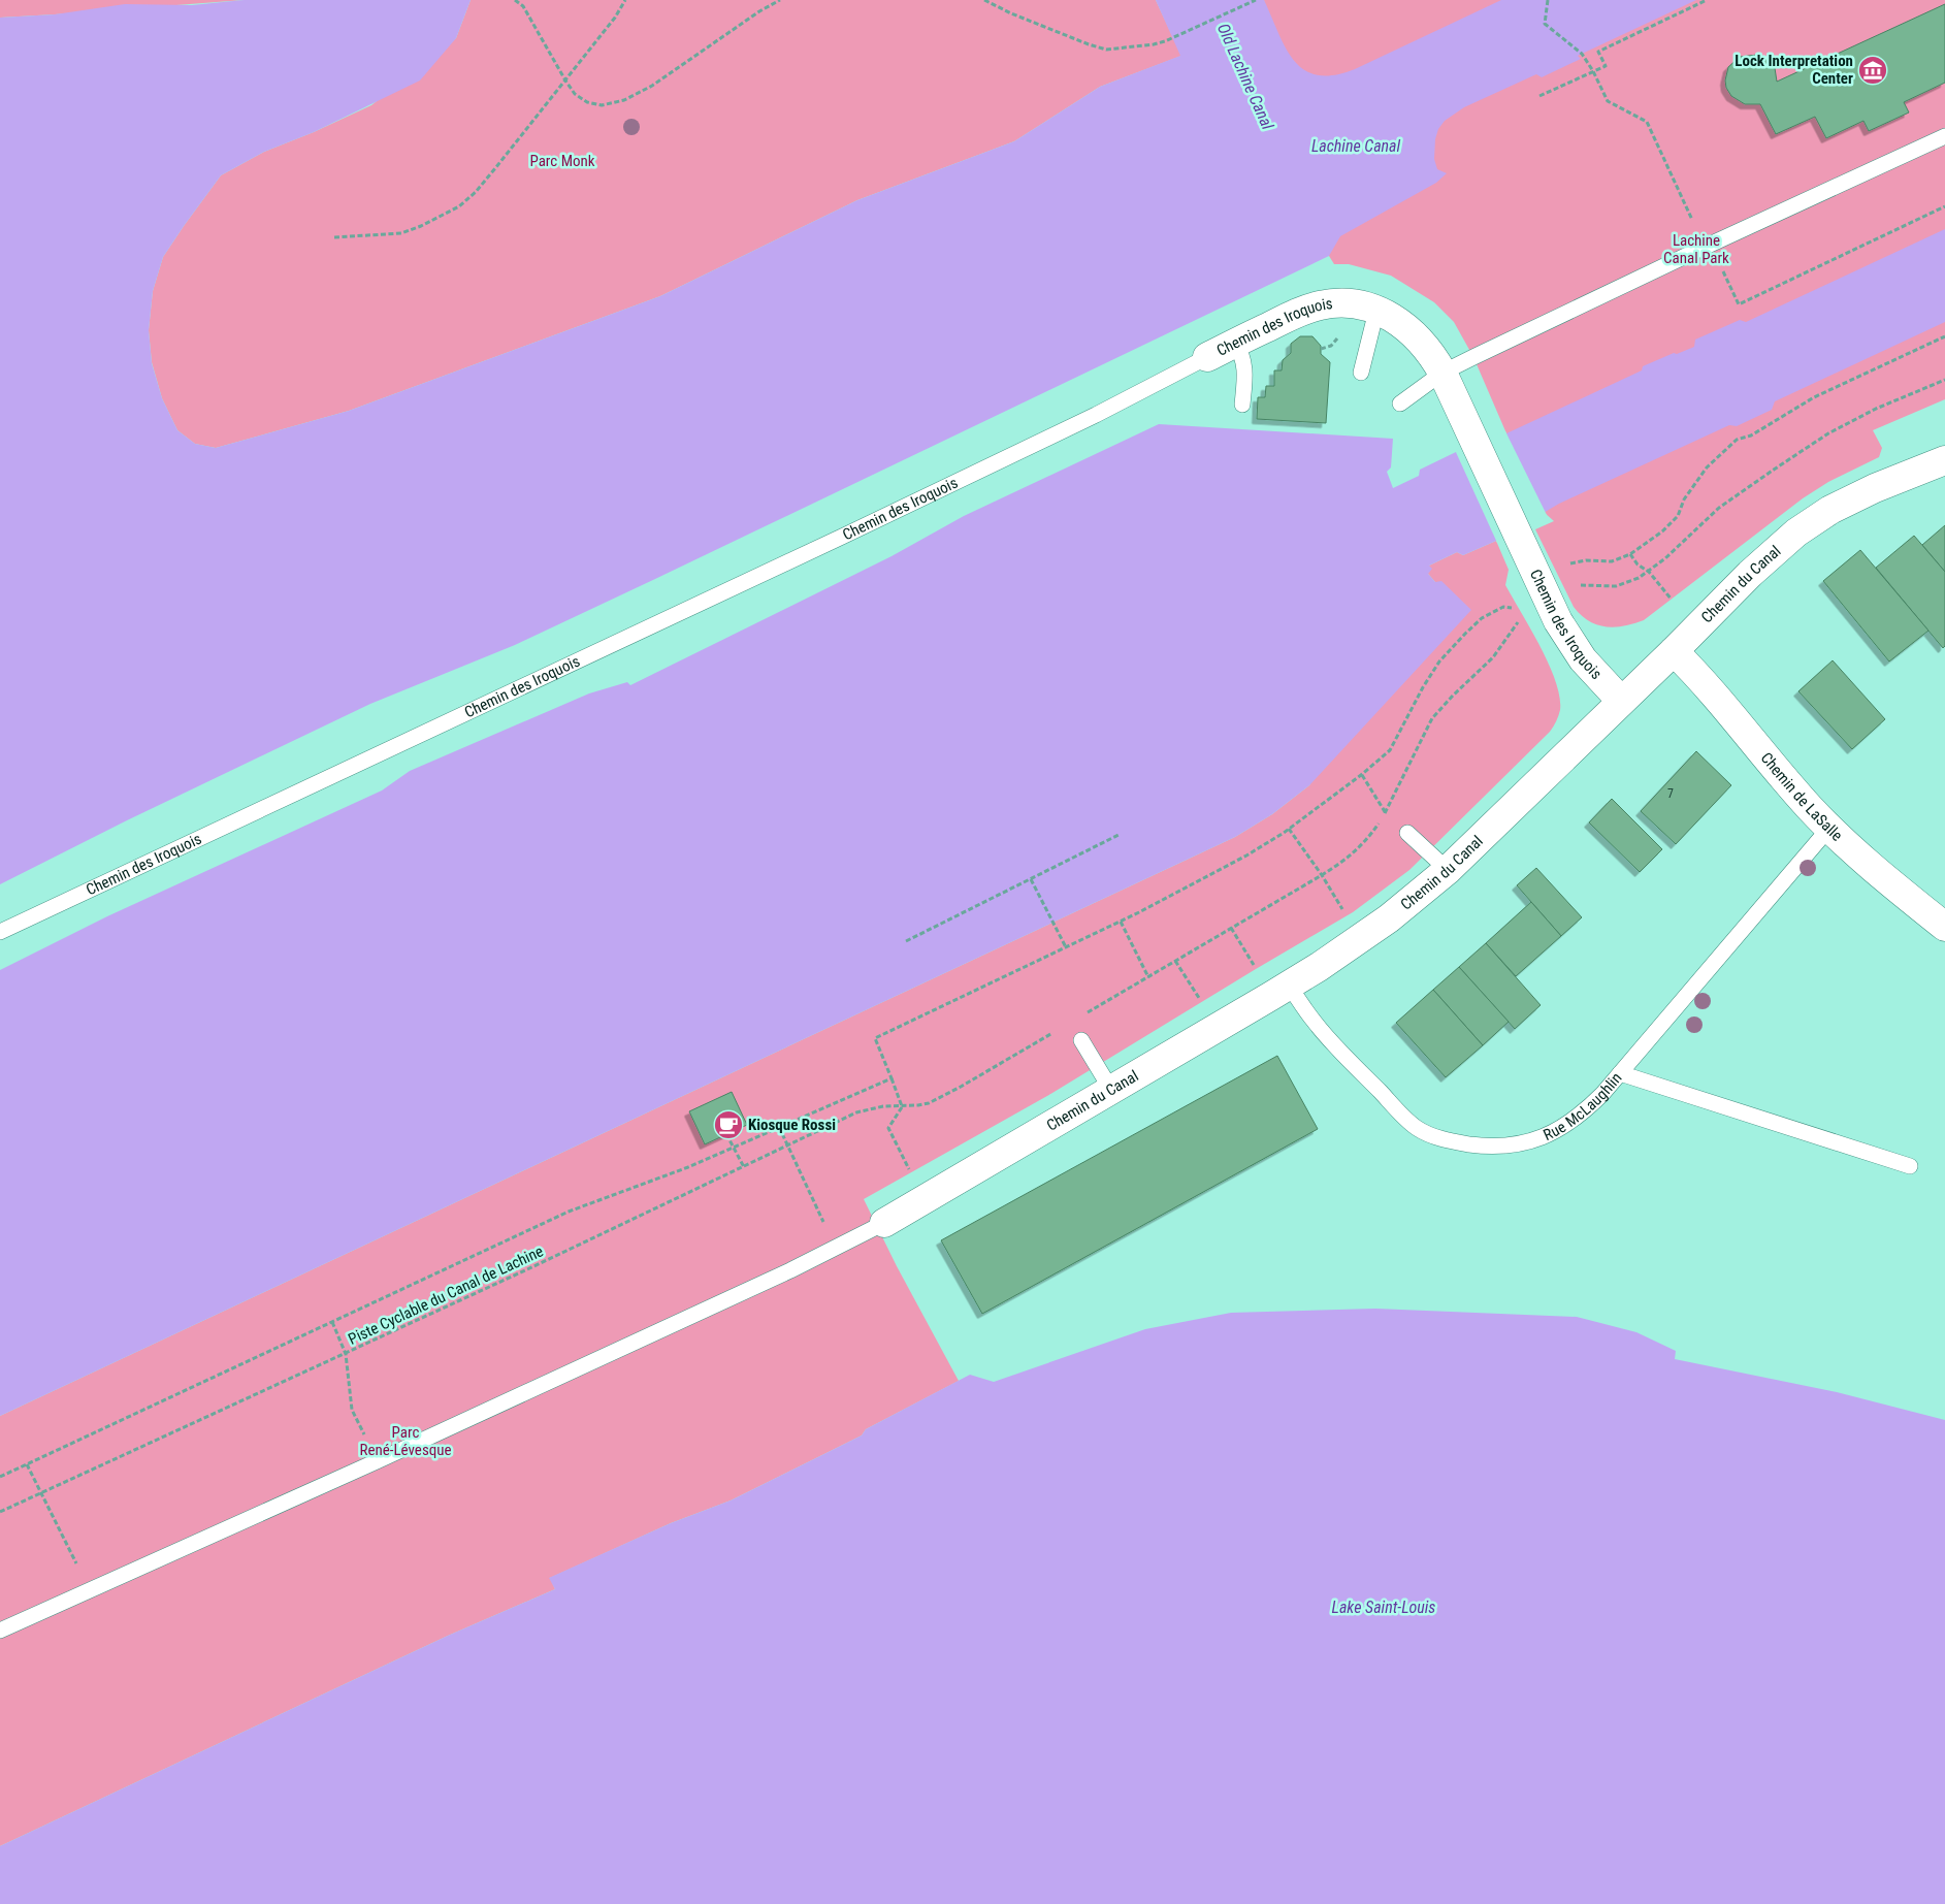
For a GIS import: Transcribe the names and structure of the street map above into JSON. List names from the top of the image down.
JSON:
{
  "streets": {
    "street": ["Chemin des Iroquois", "Chemin du Canal", "Chemin de LaSalle"],
    "lane": ["Rue McLaughlin"],
    "path": ["Piste Cyclable du Canal de Lachine"]
  },
  "crossings": [
    ["Chemin des Iroquois", "Chemin du Canal"],
    ["Chemin du Canal", "Chemin de LaSalle"],
    ["Chemin du Canal", "Rue McLaughlin"],
    ["Chemin de LaSalle", "Rue McLaughlin"]
  ],
  "water": ["Old Lachine Canal", "Lachine Canal", "Lake Saint-Louis"],
  "parks": ["Parc Monk", "Lachine Canal Park", "Parc René-Lévesque"],
  "places": {
    "museum": ["Lock Interpretation Center"],
    "cafe": ["Kiosque Rossi"]
  },
  "house_numbers": ["7"]
}
